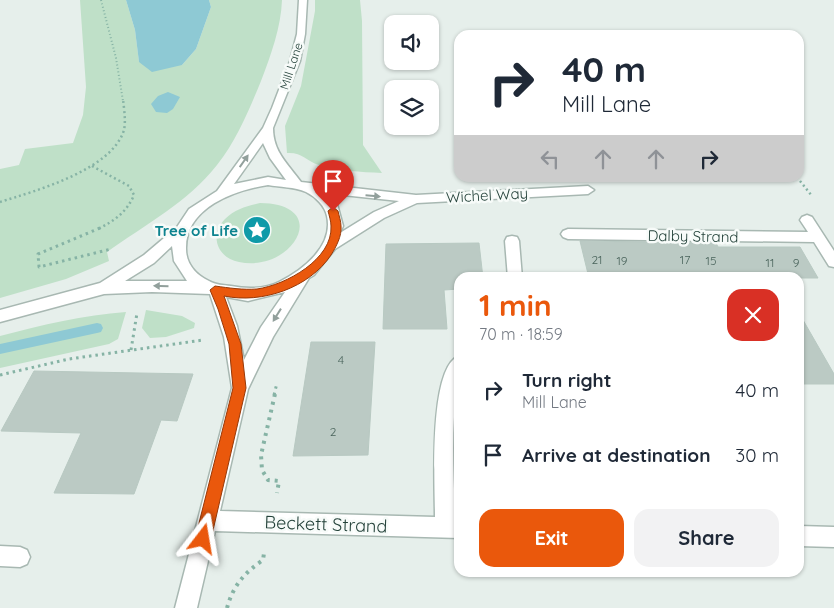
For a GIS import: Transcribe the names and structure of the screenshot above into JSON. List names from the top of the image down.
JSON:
{
  "streets": {
    "street": [
      "Mill Lane",
      "Wichel Way",
      "Dalby Strand",
      "Beckett Strand"
    ]
  },
  "crossings": [
    ["Mill Lane", "Wichel Way"],
    ["Mill Lane", "Beckett Strand"]
  ],
  "places": {
    "place": ["Tree of Life"]
  },
  "house_numbers": [
    "21",
    "17",
    "19",
    "15",
    "11",
    "9",
    "4",
    "2"
  ],
  "page": {
    "turn": ["40 m", "Mill Lane"],
    "heading": ["1 min", "70 m · 18:59"],
    "list": [
      {
        "name": "Turn right",
        "note": "Mill Lane",
        "value": "40 m"
      },
      {
        "name": "Arrive at destination",
        "value": "30 m"
      }
    ],
    "buttons": ["Exit", "Share"]
  }
}
